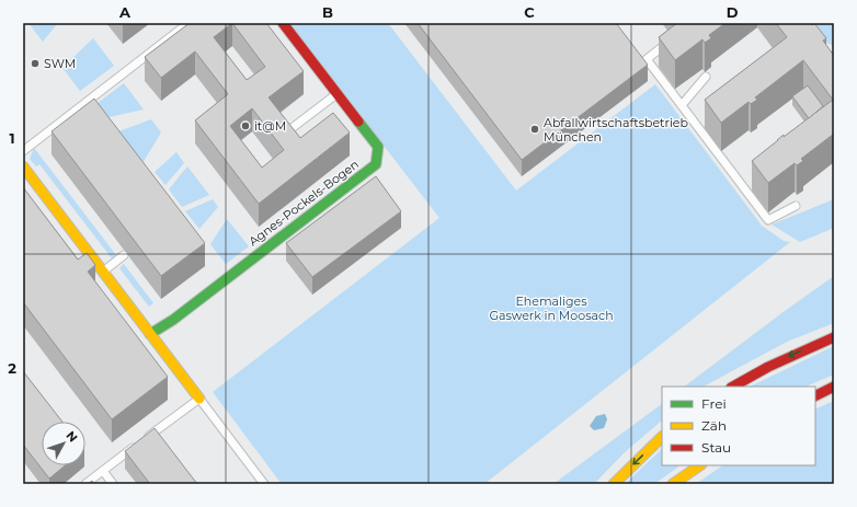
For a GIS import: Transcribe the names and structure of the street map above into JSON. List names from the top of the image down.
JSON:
{
  "streets": {
    "main road": ["Agnes-Pockels-Bogen"]
  },
  "parks": ["Ehemaliges Gaswerk in Moosach"],
  "places": ["SWM", "it@M", "Abfallwirtschaftsbetrieb München"],
  "legend": ["Frei", "Zäh", "Stau"],
  "north": "top right",
  "grid": {
    "columns": [
      "A",
      "B",
      "C",
      "D"
    ],
    "rows": ["1", "2"]
  }
}
